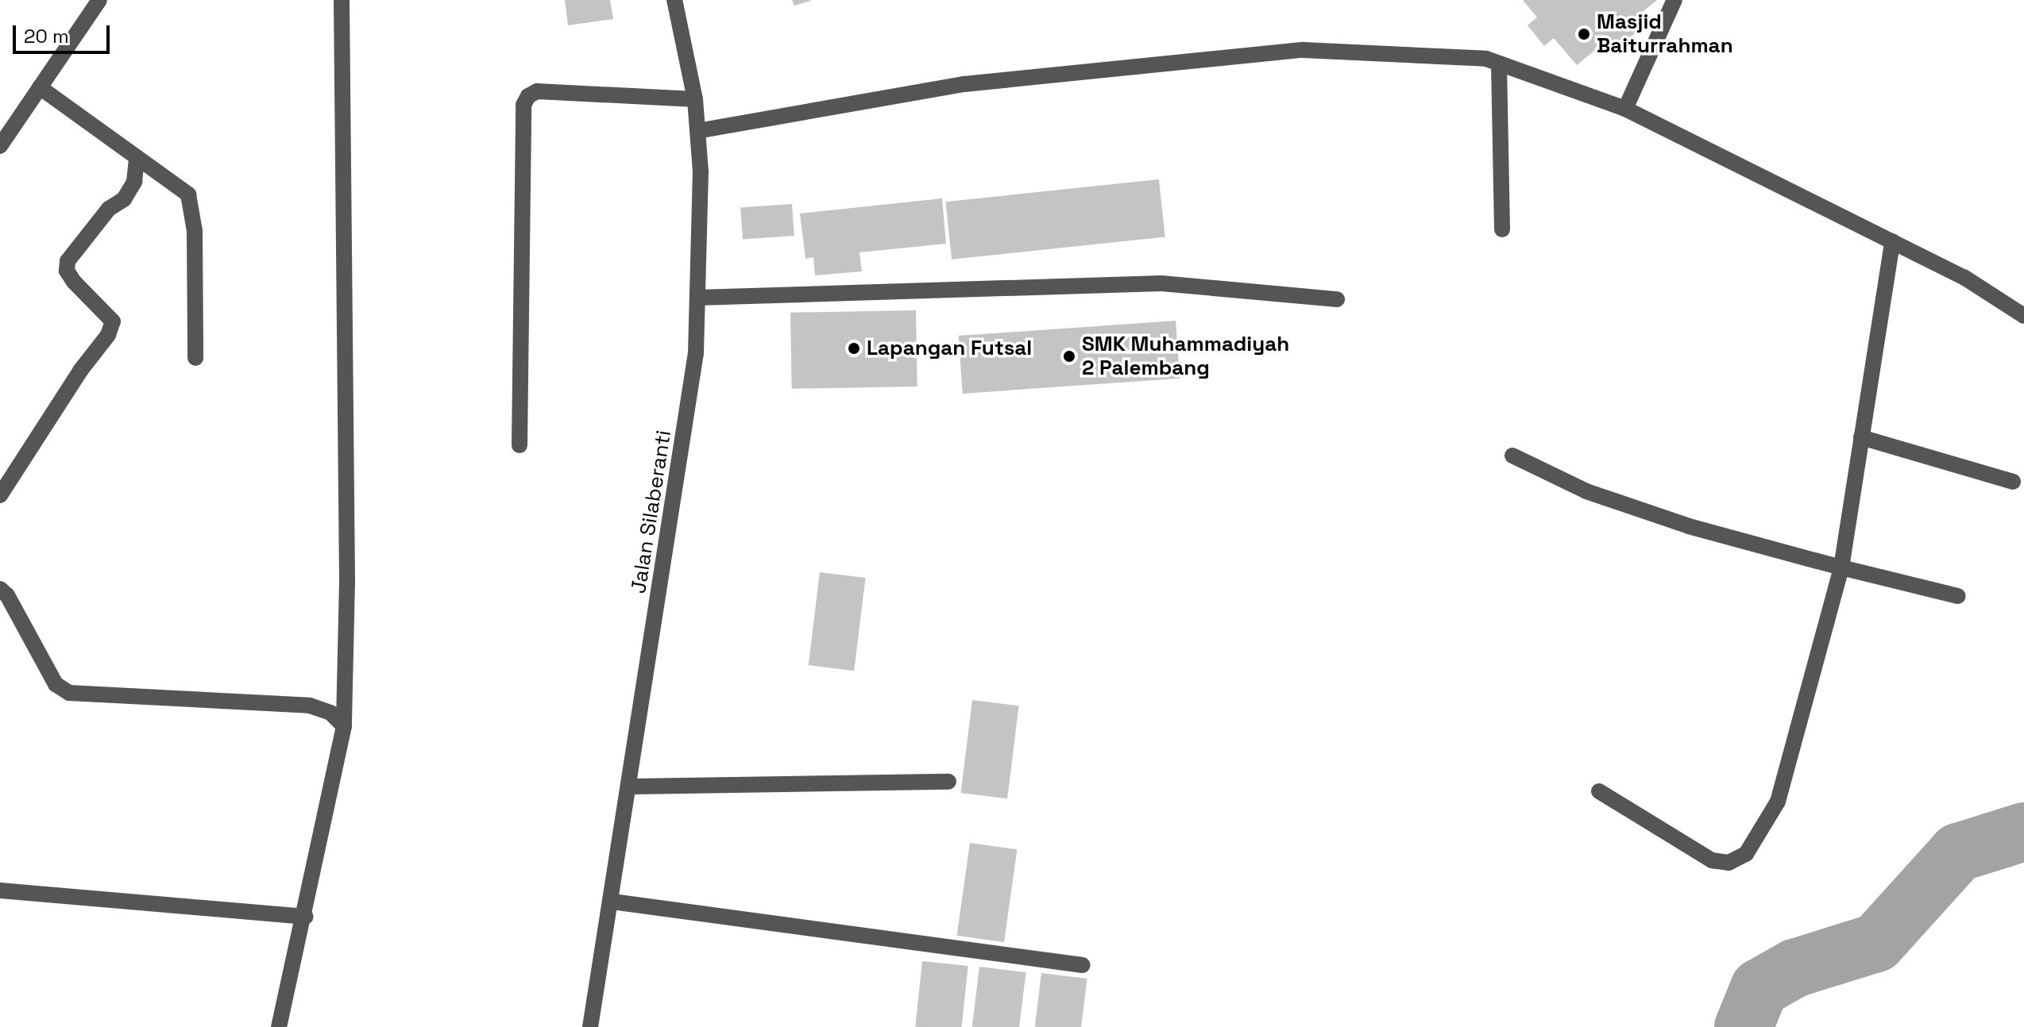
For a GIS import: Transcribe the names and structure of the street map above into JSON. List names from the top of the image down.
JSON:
{
  "streets": {
    "street": ["Jalan Silaberanti"]
  },
  "places": ["Masjid Baiturrahman", "Lapangan Futsal", "SMK Muhammadiyah 2 Palembang"],
  "scale_bar": "20 m"
}
